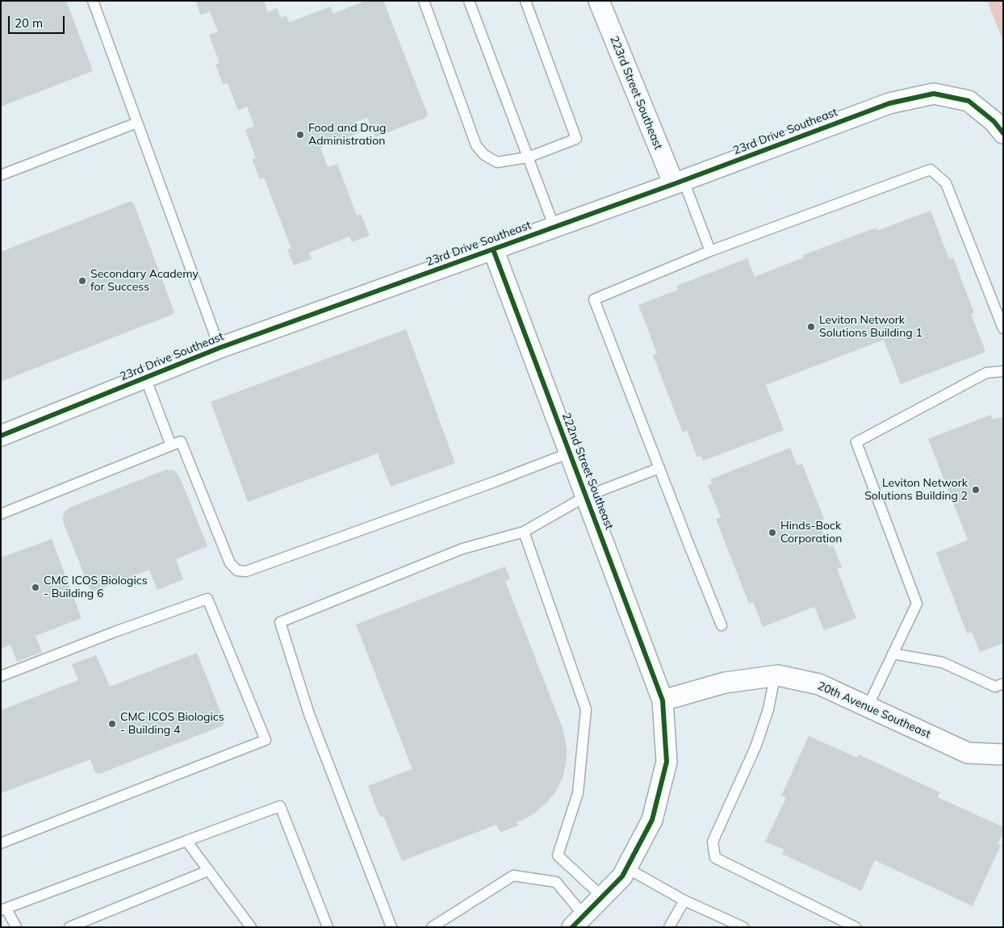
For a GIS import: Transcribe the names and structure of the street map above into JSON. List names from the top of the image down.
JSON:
{
  "streets": {
    "street": [
      "223rd Street Southeast",
      "23rd Drive Southeast",
      "222nd Street Southeast",
      "20th Avenue Southeast"
    ]
  },
  "crossings": [
    ["223rd Street Southeast", "23rd Drive Southeast"],
    ["23rd Drive Southeast", "222nd Street Southeast"],
    ["222nd Street Southeast", "20th Avenue Southeast"]
  ],
  "places": [
    "Food and Drug Administration",
    "Secondary Academy for Success",
    "Leviton Network Solutions Building 1",
    "Leviton Network Solutions Building 2",
    "Hinds-Bock Corporation",
    "CMC ICOS Biologics - Building 6",
    "CMC ICOS Biologics - Building 4"
  ],
  "scale_bar": "20 m"
}
